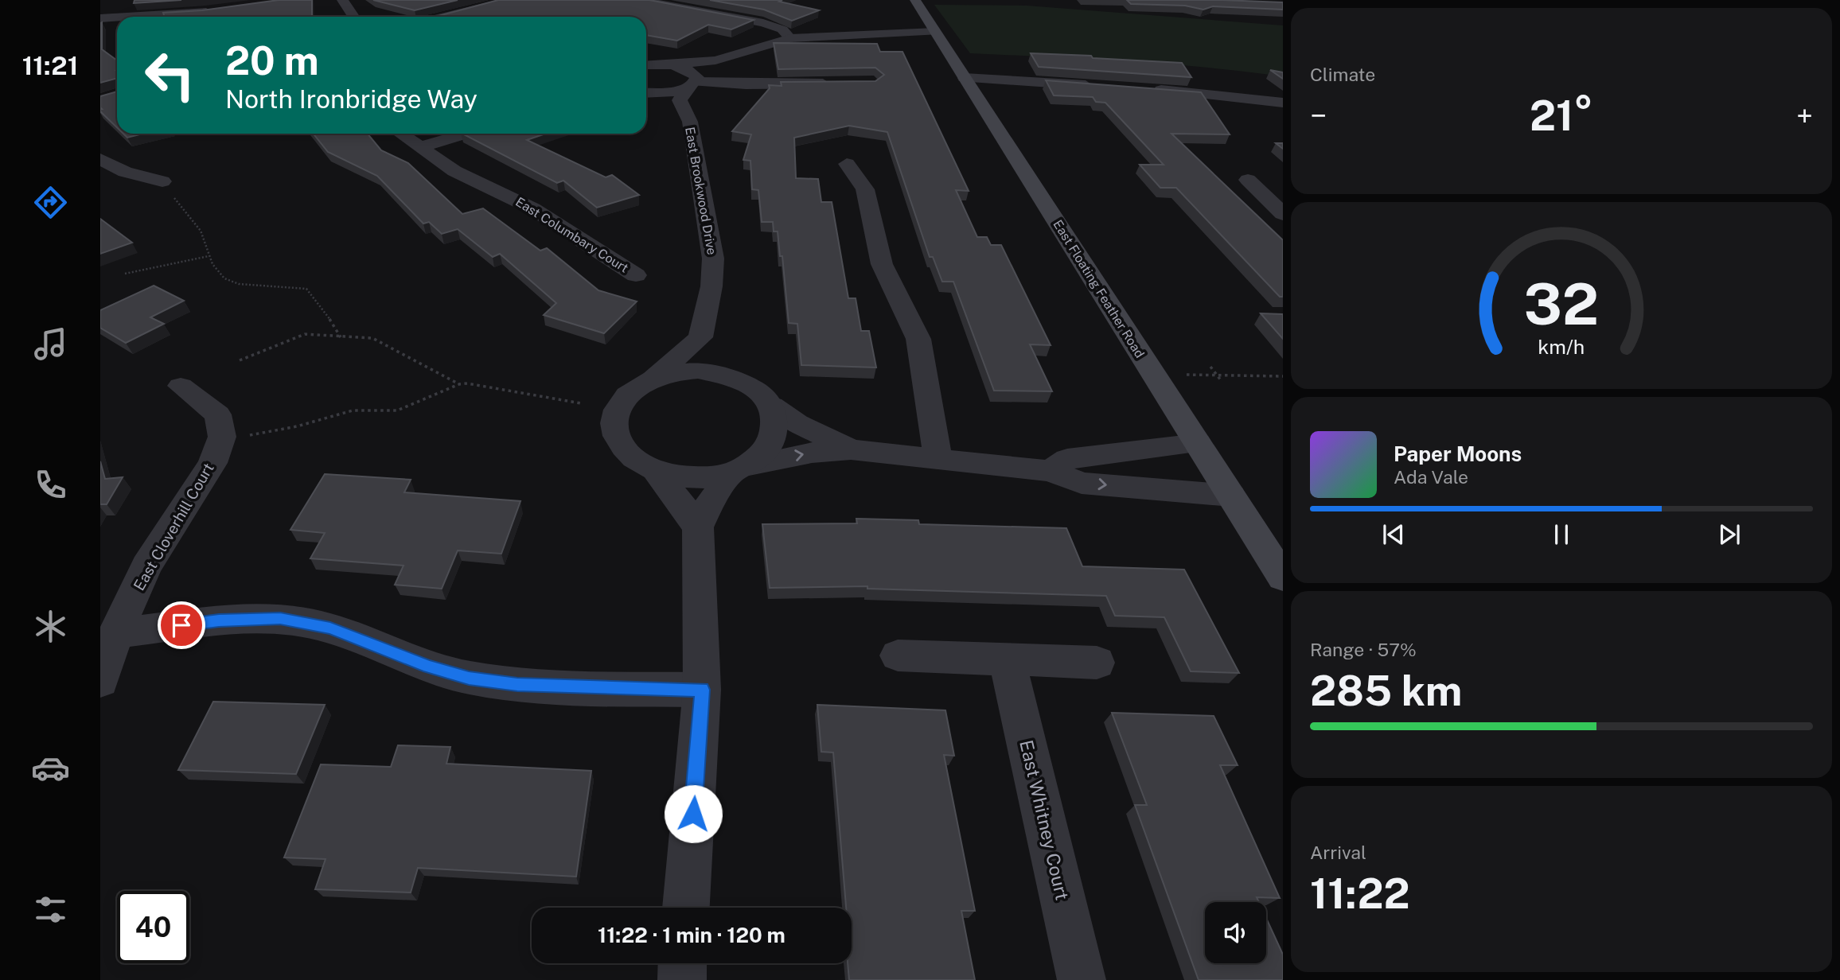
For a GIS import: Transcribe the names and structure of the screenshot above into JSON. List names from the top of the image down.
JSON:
{
  "streets": {
    "main road": ["East Floating Feather Road"],
    "street": [
      "East Brookwood Drive",
      "East Columbary Court",
      "East Cloverhill Court",
      "East Whitney Court"
    ]
  },
  "page": {
    "tabs": "11:21",
    "tile": [
      "Climate",
      ["Range · 57%", "285 km"],
      ["Arrival", "11:22"]
    ],
    "turn": ["20 m", "North Ironbridge Way"],
    "heat": ["−", "21°", "+"],
    "song": ["Paper Moons", "Ada Vale"],
    "limit": "40",
    "trip": "11:22 · 1 min · 120 m",
    "gauge": ["32", "km/h"]
  }
}
